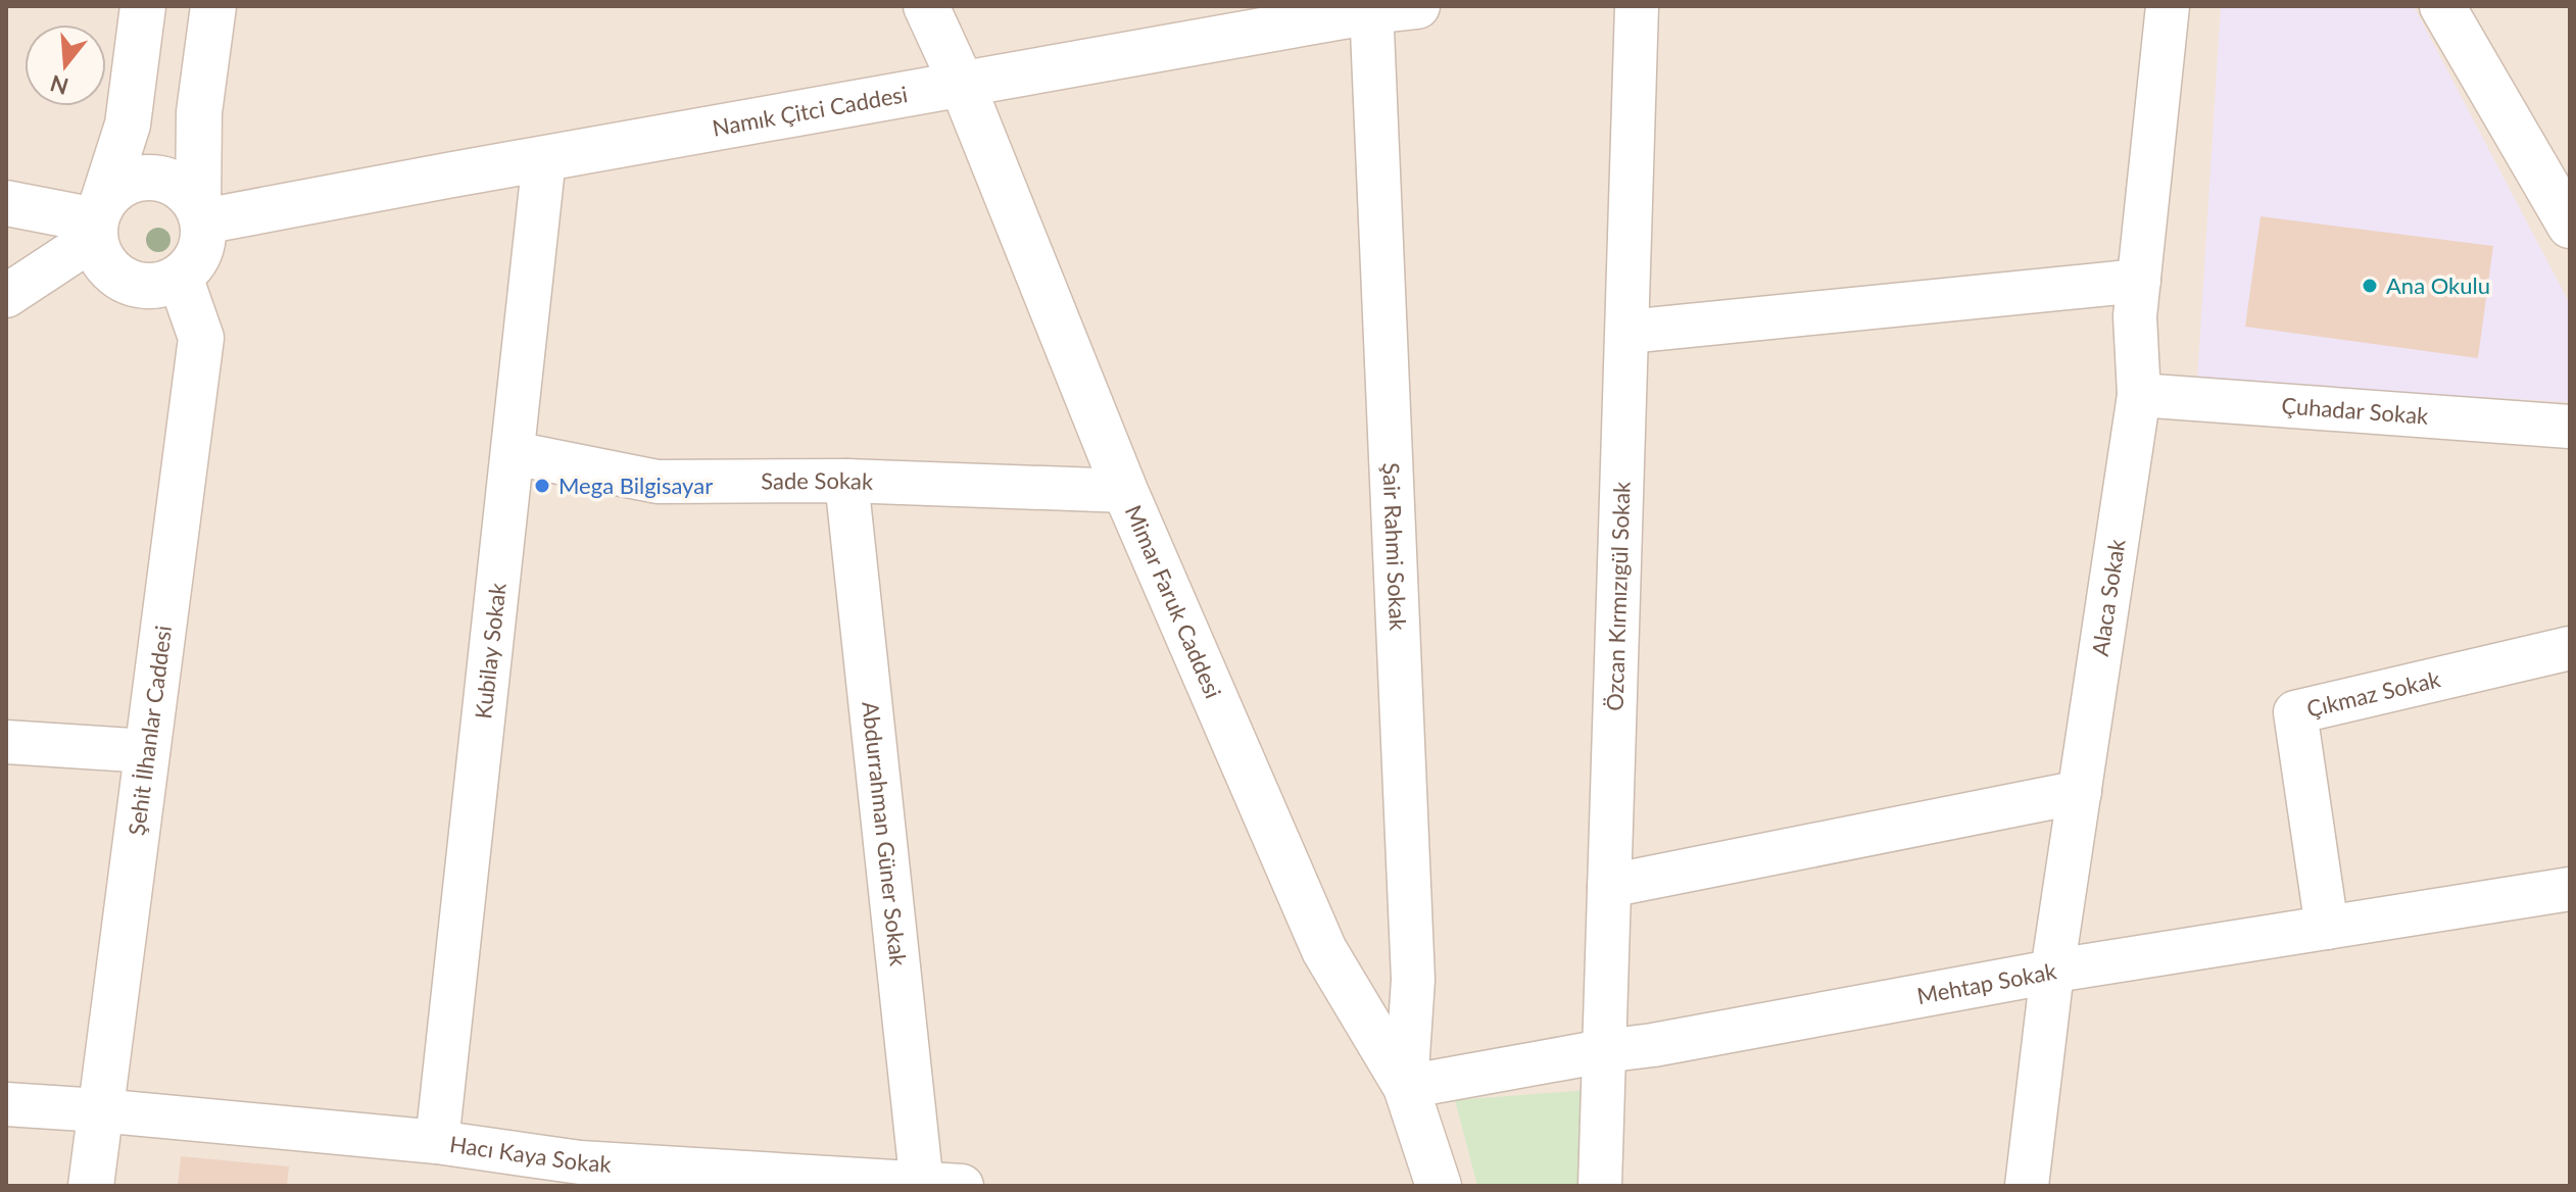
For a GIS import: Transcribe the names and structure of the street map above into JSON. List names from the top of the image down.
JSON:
{
  "streets": {
    "street": [
      "Namık Çitci Caddesi",
      "Çuhadar Sokak",
      "Sade Sokak",
      "Şair Rahmi Sokak",
      "Özcan Kırmızıgül Sokak",
      "Alaca Sokak",
      "Mimar Faruk Caddesi",
      "Kubilay Sokak",
      "Çıkmaz Sokak",
      "Şehit İlhanlar Caddesi",
      "Abdurrahman Güner Sokak",
      "Mehtap Sokak",
      "Hacı Kaya Sokak"
    ]
  },
  "crossings": [
    ["Namık Çitci Caddesi", "Şair Rahmi Sokak"],
    ["Namık Çitci Caddesi", "Mimar Faruk Caddesi"],
    ["Namık Çitci Caddesi", "Kubilay Sokak"],
    ["Namık Çitci Caddesi", "Şehit İlhanlar Caddesi"],
    ["Çuhadar Sokak", "Alaca Sokak"],
    ["Sade Sokak", "Mimar Faruk Caddesi"],
    ["Sade Sokak", "Kubilay Sokak"],
    ["Sade Sokak", "Abdurrahman Güner Sokak"],
    ["Şair Rahmi Sokak", "Mimar Faruk Caddesi"],
    ["Şair Rahmi Sokak", "Mehtap Sokak"],
    ["Özcan Kırmızıgül Sokak", "Mehtap Sokak"],
    ["Alaca Sokak", "Mehtap Sokak"],
    ["Mimar Faruk Caddesi", "Mehtap Sokak"],
    ["Kubilay Sokak", "Hacı Kaya Sokak"],
    ["Çıkmaz Sokak", "Mehtap Sokak"],
    ["Şehit İlhanlar Caddesi", "Hacı Kaya Sokak"],
    ["Abdurrahman Güner Sokak", "Hacı Kaya Sokak"]
  ],
  "places": ["Ana Okulu", "Mega Bilgisayar"],
  "north": "bottom"
}
